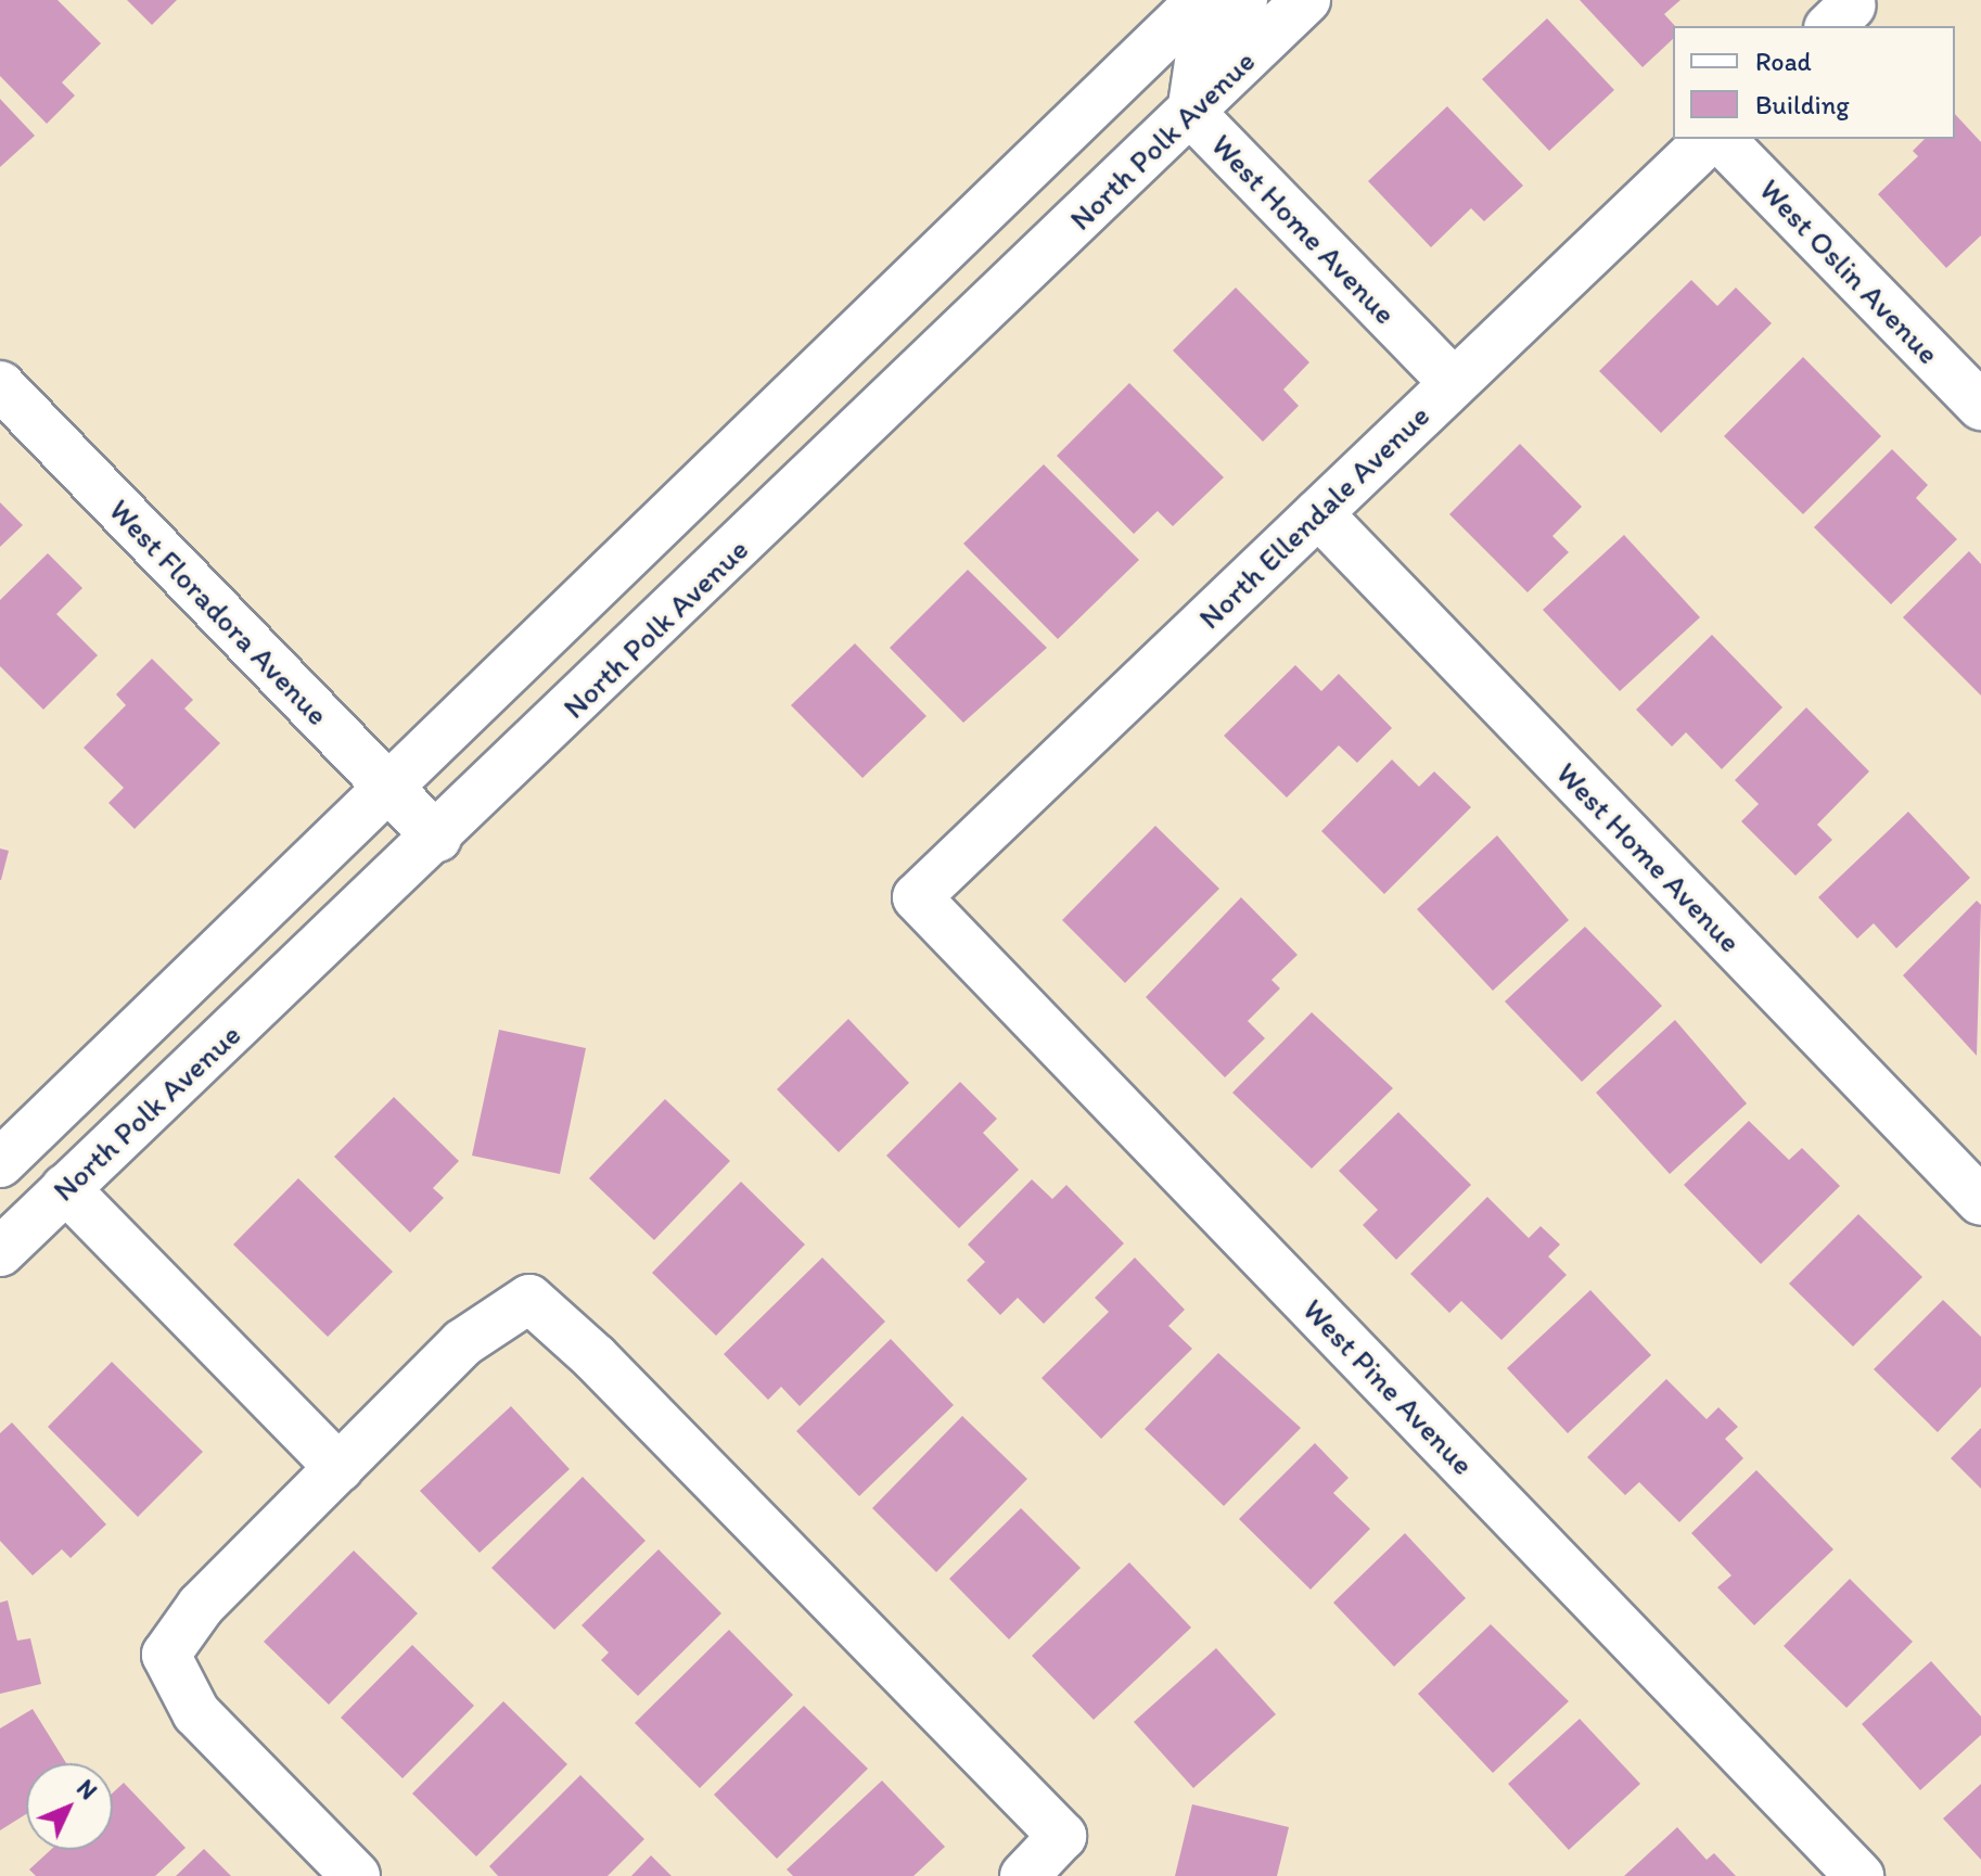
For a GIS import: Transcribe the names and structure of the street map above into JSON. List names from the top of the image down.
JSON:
{
  "streets": {
    "street": [
      "North Polk Avenue",
      "West Home Avenue",
      "West Oslin Avenue",
      "North Ellendale Avenue",
      "West Floradora Avenue",
      "West Pine Avenue"
    ]
  },
  "crossings": [
    ["North Polk Avenue", "West Home Avenue"],
    ["North Polk Avenue", "West Floradora Avenue"],
    ["West Home Avenue", "North Ellendale Avenue"],
    ["North Ellendale Avenue", "West Pine Avenue"]
  ],
  "legend": ["Road", "Building"],
  "north": "top right"
}
